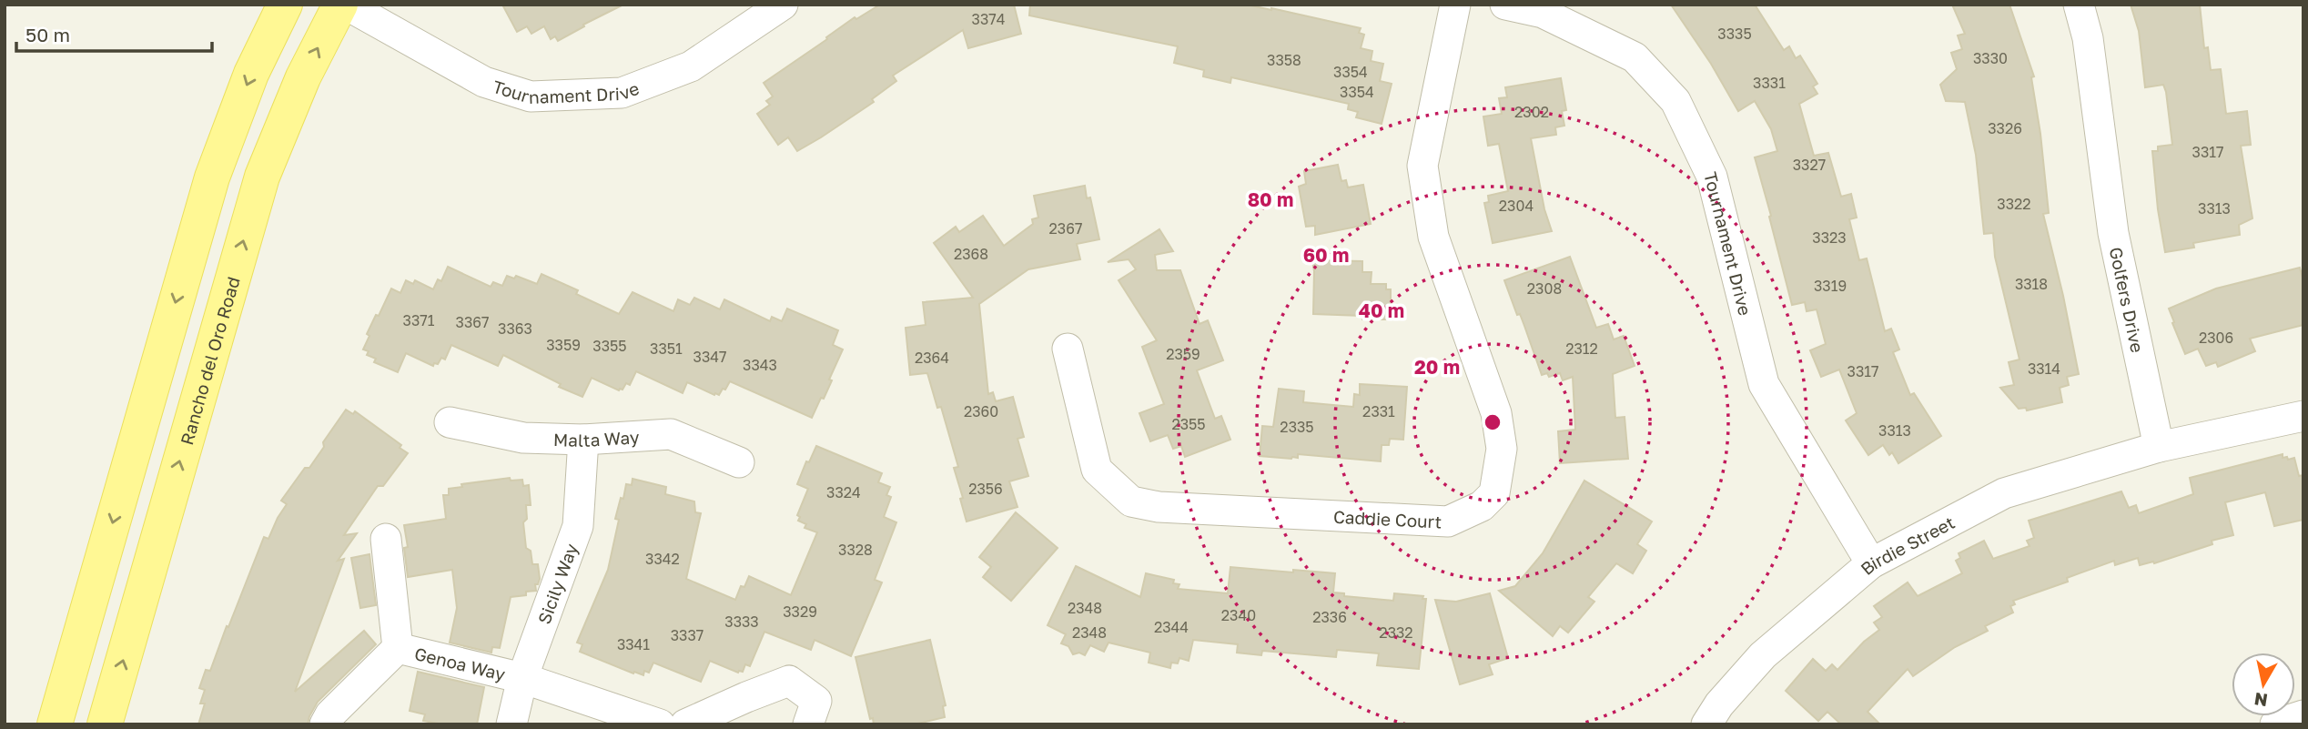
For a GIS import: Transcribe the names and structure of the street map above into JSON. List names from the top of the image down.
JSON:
{
  "streets": {
    "main road": ["Rancho del Oro Road"],
    "street": [
      "Tournament Drive",
      "Golfers Drive",
      "Malta Way",
      "Caddie Court",
      "Birdie Street",
      "Sicily Way",
      "Genoa Way"
    ]
  },
  "crossings": [
    ["Tournament Drive", "Birdie Street"],
    ["Golfers Drive", "Birdie Street"],
    ["Malta Way", "Sicily Way"],
    ["Sicily Way", "Genoa Way"]
  ],
  "house_numbers": [
    "3374",
    "3335",
    "3330",
    "3358",
    "3354",
    "3331",
    "3354",
    "2302",
    "3326",
    "3317",
    "3327",
    "3322",
    "2304",
    "3313",
    "2367",
    "3323",
    "2368",
    "3318",
    "3319",
    "2308",
    "3371",
    "3367",
    "3363",
    "2306",
    "3359",
    "3355",
    "3351",
    "2312",
    "2359",
    "3347",
    "2364",
    "3343",
    "3314",
    "3317",
    "2360",
    "2331",
    "2355",
    "2335",
    "3313",
    "2356",
    "3324",
    "3328",
    "3342",
    "2348",
    "3329",
    "2340",
    "2336",
    "3333",
    "2344",
    "2348",
    "2332",
    "3337",
    "3341"
  ],
  "scale_bar": "50 m",
  "north": "bottom",
  "rings": [
    "80 m",
    "60 m",
    "40 m",
    "20 m"
  ]
}
